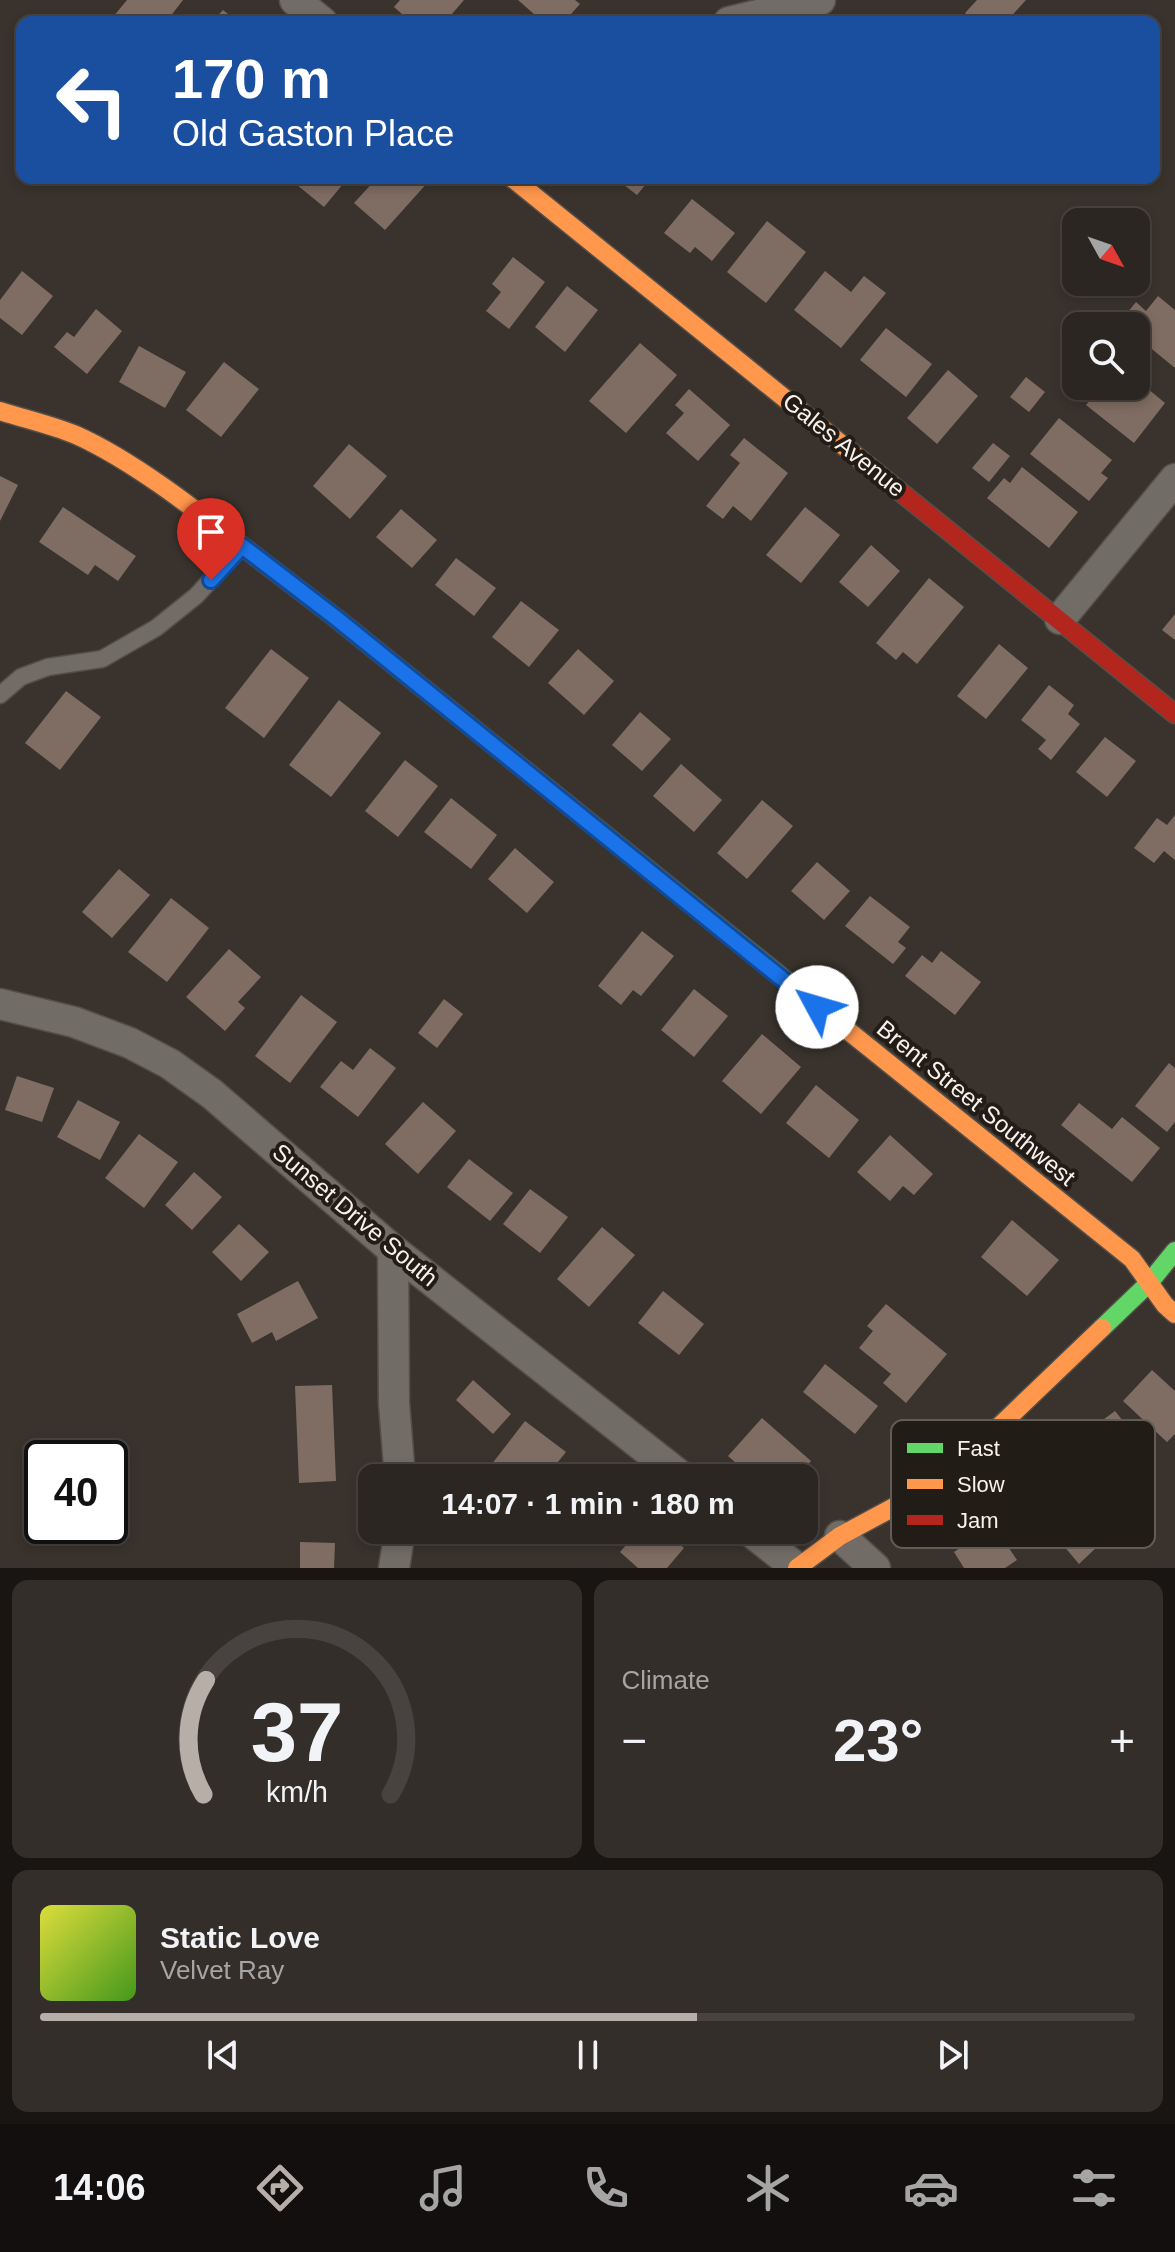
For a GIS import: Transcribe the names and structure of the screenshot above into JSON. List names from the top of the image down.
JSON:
{
  "streets": {
    "street": ["Gales Avenue", "Brent Street Southwest", "Sunset Drive South"]
  },
  "legend": ["Fast", "Slow", "Jam"],
  "north": "bottom right",
  "page": {
    "turn": ["170 m", "Old Gaston Place"],
    "limit": "40",
    "trip": "14:07 · 1 min · 180 m",
    "tile": "Climate",
    "heat": ["−", "23°", "+"],
    "song": ["Static Love", "Velvet Ray"],
    "tabs": "14:06",
    "gauge": ["37", "km/h"]
  }
}
